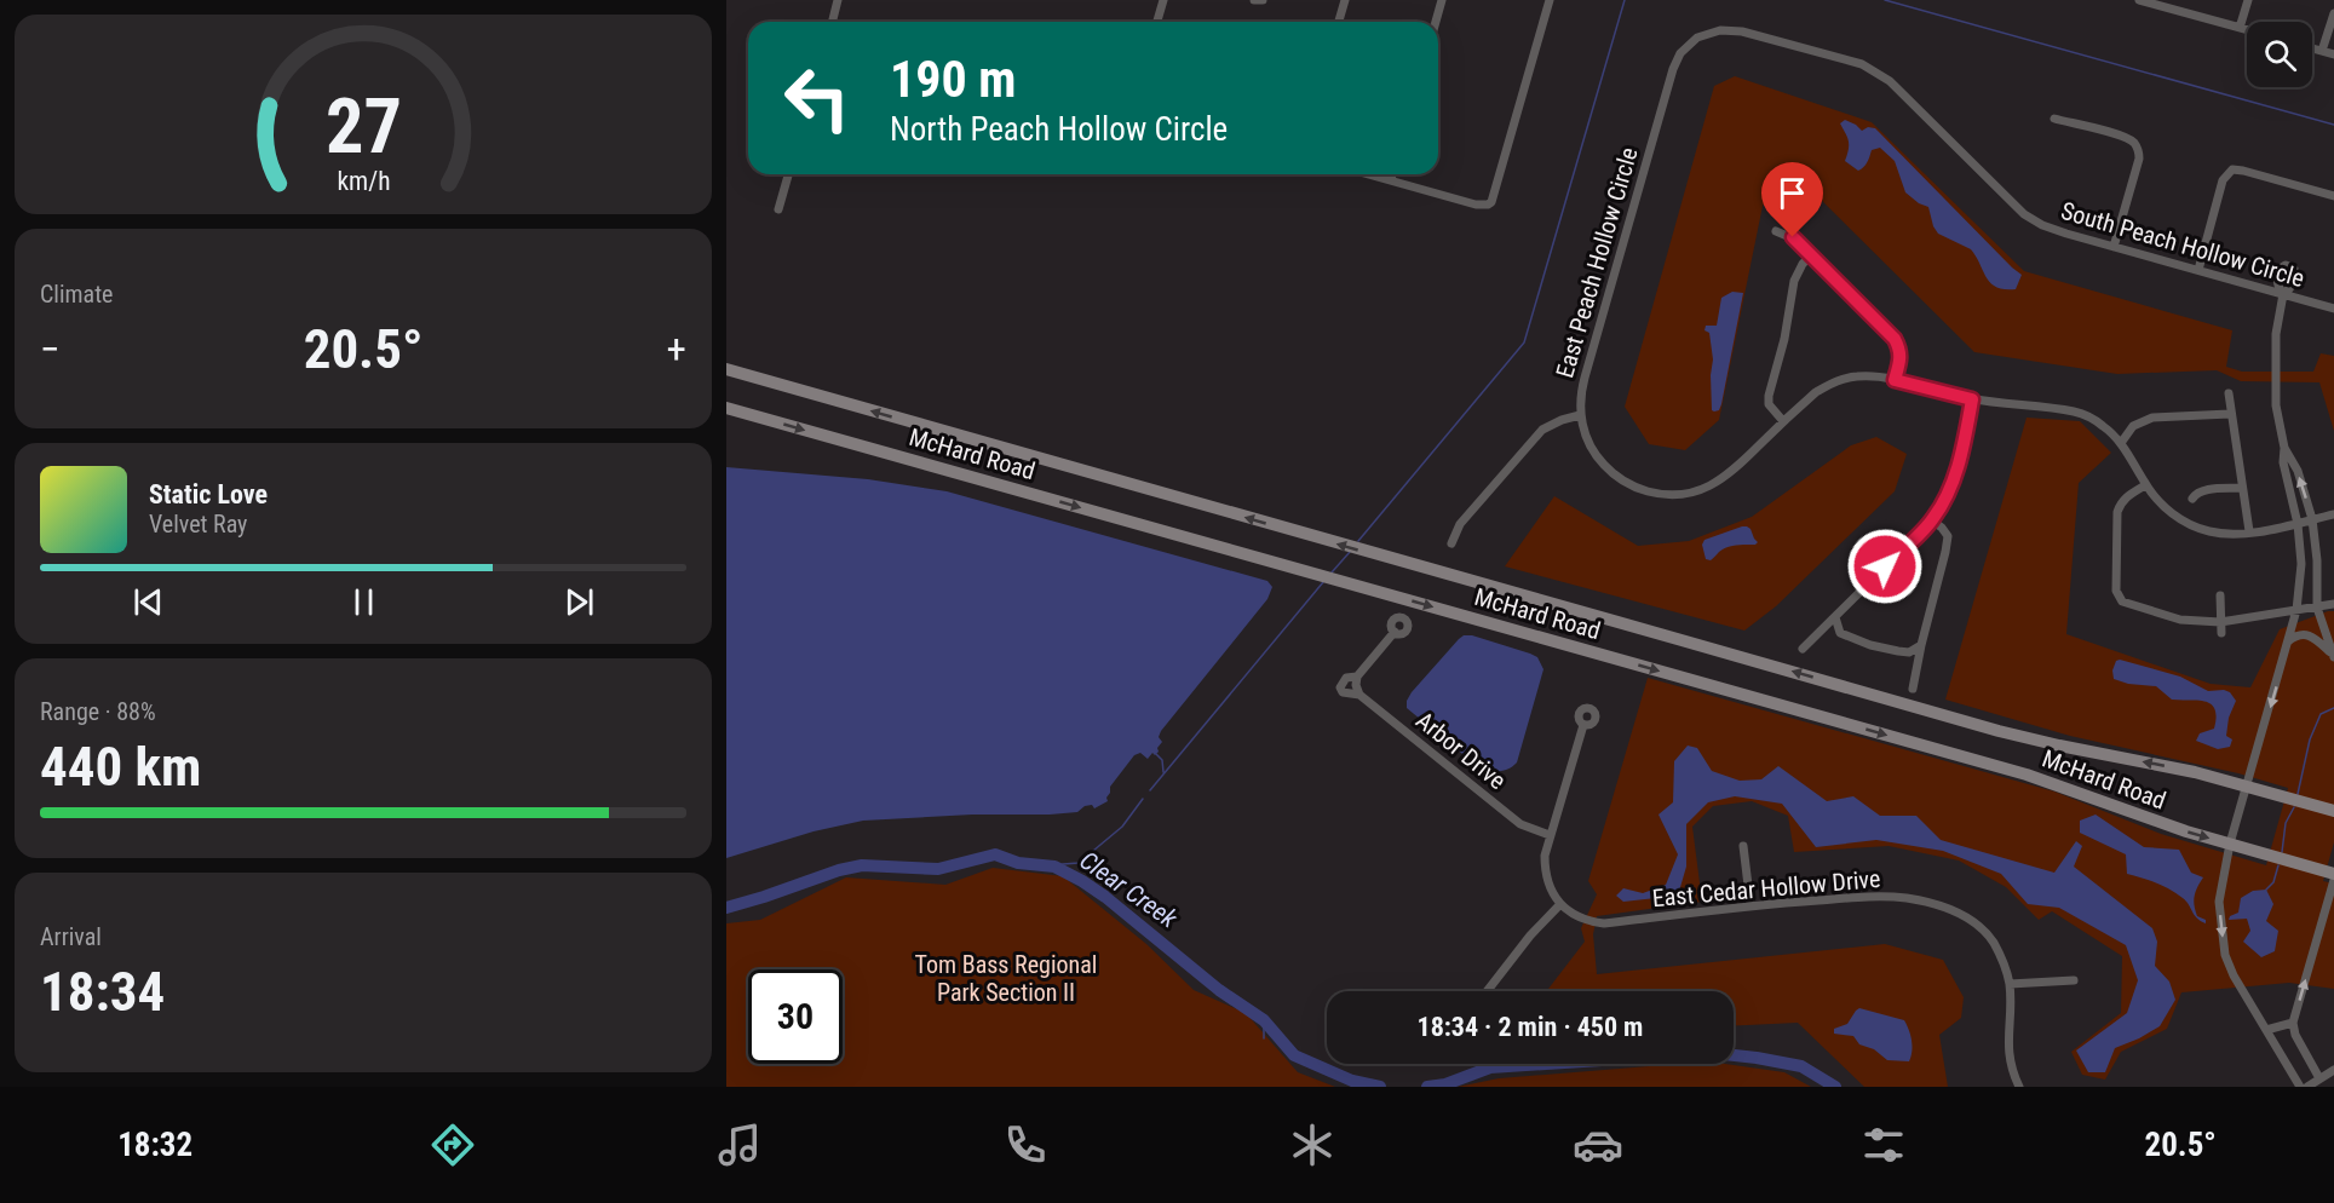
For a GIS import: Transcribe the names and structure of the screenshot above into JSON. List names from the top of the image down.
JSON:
{
  "streets": {
    "main road": ["McHard Road"],
    "street": [
      "South Peach Hollow Circle",
      "East Peach Hollow Circle",
      "Arbor Drive",
      "East Cedar Hollow Drive"
    ]
  },
  "crossings": [
    ["South Peach Hollow Circle", "East Peach Hollow Circle"]
  ],
  "water": ["Clear Creek"],
  "parks": ["Tom Bass Regional Park Section II"],
  "page": {
    "turn": ["190 m", "North Peach Hollow Circle"],
    "tile": [
      "Climate",
      ["Range · 88%", "440 km"],
      ["Arrival", "18:34"]
    ],
    "heat": ["−", "20.5°", "+"],
    "song": ["Static Love", "Velvet Ray"],
    "limit": "30",
    "trip": "18:34 · 2 min · 450 m",
    "tabs": ["18:32", "20.5°"],
    "gauge": ["27", "km/h"]
  }
}
